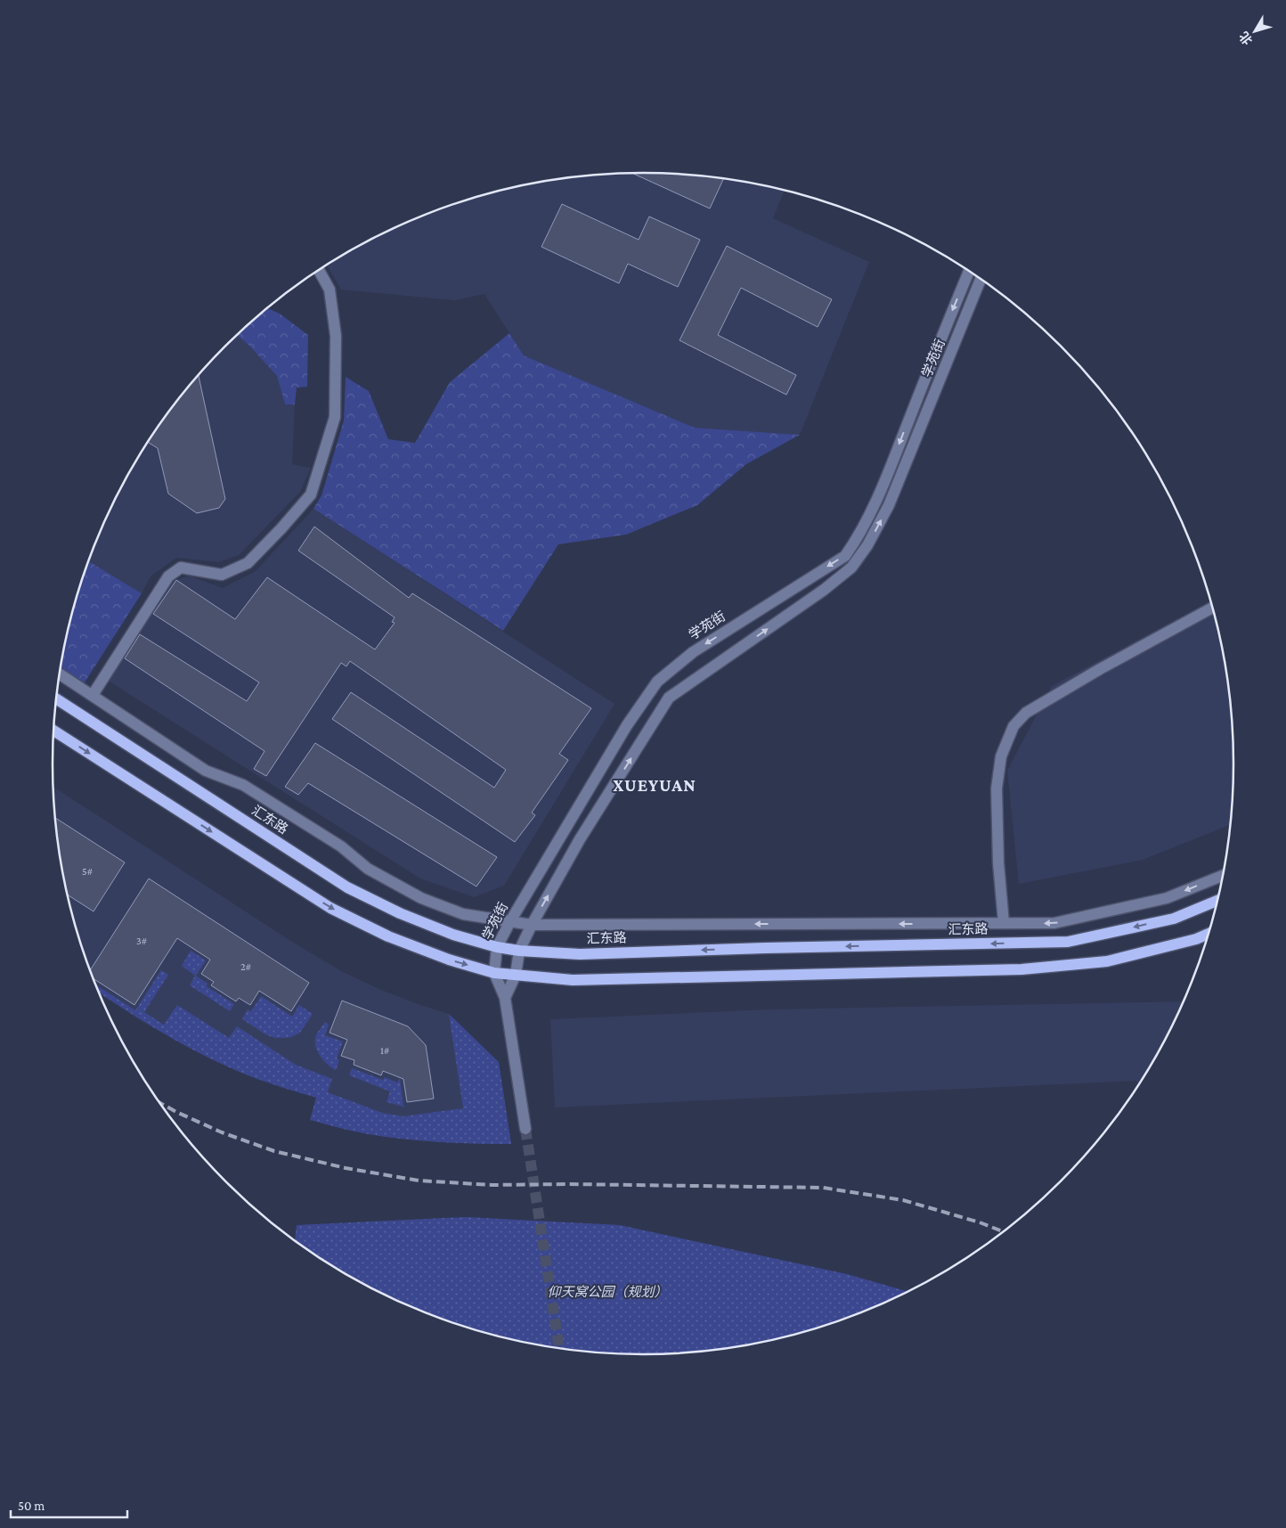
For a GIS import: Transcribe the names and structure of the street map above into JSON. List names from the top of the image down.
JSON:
{
  "streets": {
    "main road": ["汇东路"],
    "street": ["学苑街"]
  },
  "crossings": [
    ["学苑街", "汇东路"]
  ],
  "districts": ["XUEYUAN"],
  "parks": ["仰天窝公园（规划）"],
  "house_numbers": [
    "5#",
    "3#",
    "2#",
    "1#"
  ],
  "scale_bar": "50 m",
  "north": "bottom left"
}
